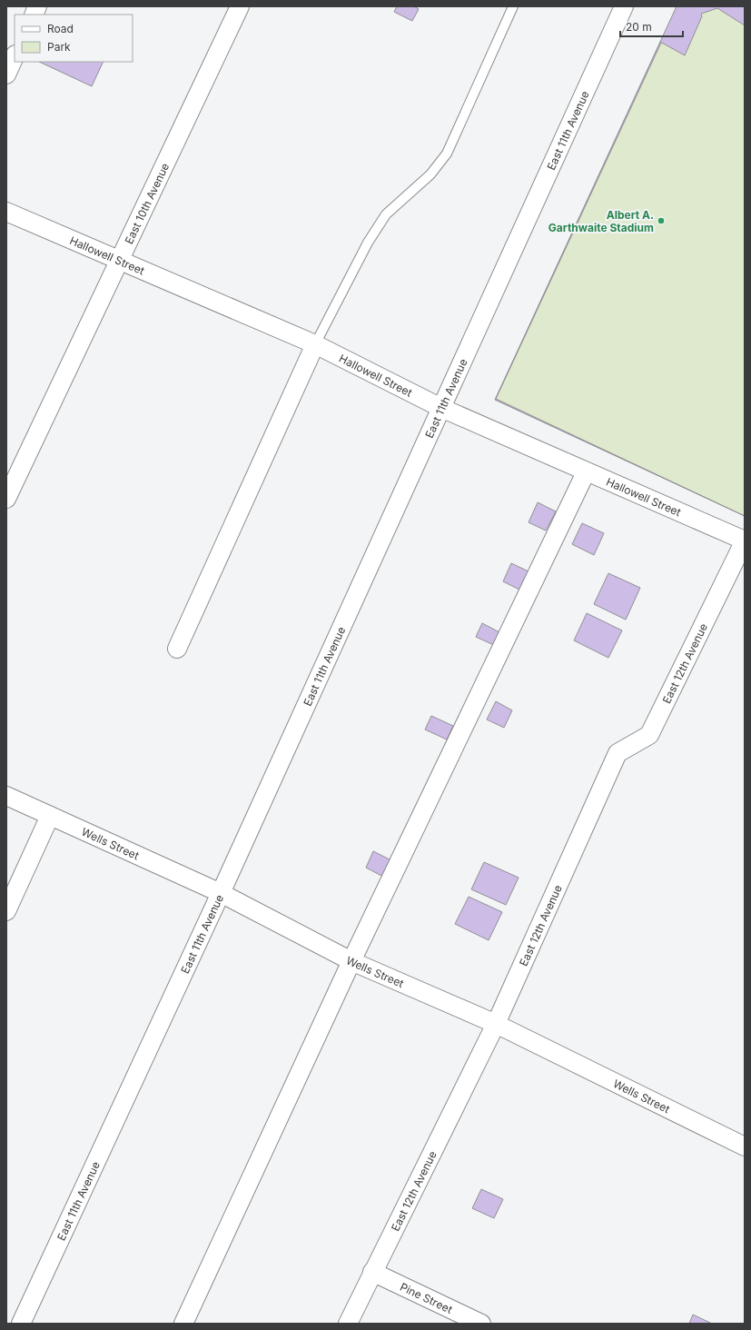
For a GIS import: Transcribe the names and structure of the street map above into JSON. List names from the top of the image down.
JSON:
{
  "streets": {
    "street": [
      "East 11th Avenue",
      "East 10th Avenue",
      "Hallowell Street",
      "East 12th Avenue",
      "Wells Street",
      "Pine Street"
    ]
  },
  "crossings": [
    ["East 11th Avenue", "Hallowell Street"],
    ["East 11th Avenue", "Wells Street"],
    ["East 10th Avenue", "Hallowell Street"],
    ["Hallowell Street", "East 12th Avenue"],
    ["East 12th Avenue", "Wells Street"],
    ["East 12th Avenue", "Pine Street"]
  ],
  "places": ["Albert A. Garthwaite Stadium"],
  "legend": ["Road", "Park"],
  "scale_bar": "20 m"
}
